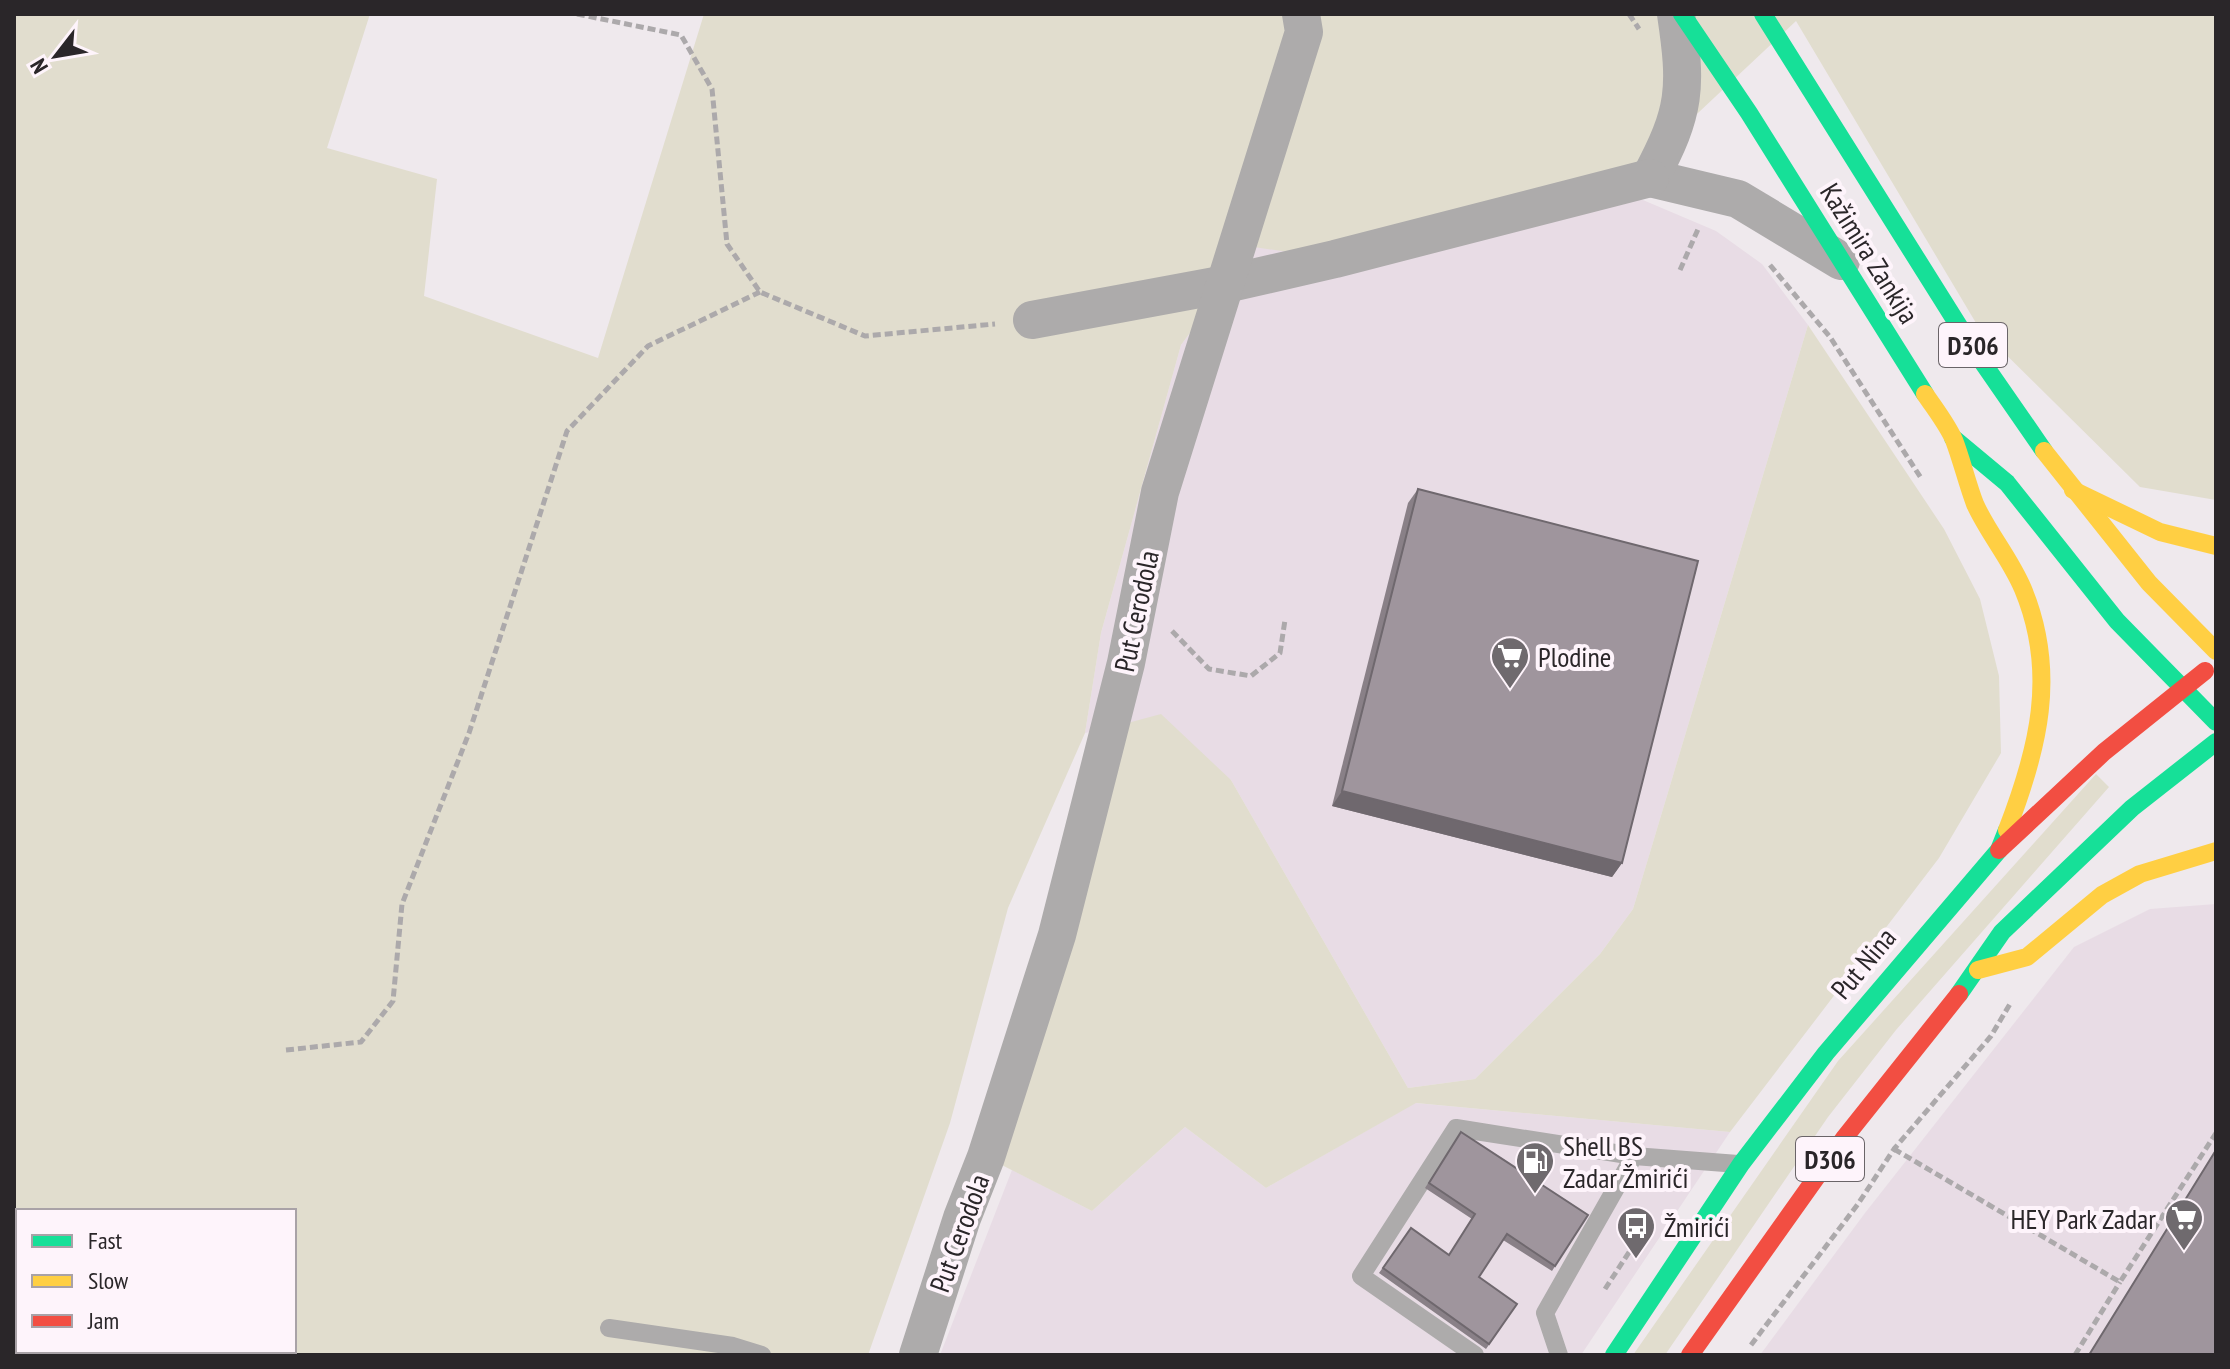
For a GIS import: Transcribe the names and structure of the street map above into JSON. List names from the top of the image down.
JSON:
{
  "streets": {
    "main road": ["Kažimira Zankija", "D306", "Put Nina"],
    "street": ["Put Cerodola"]
  },
  "crossings": [
    ["Kažimira Zankija", "D306"],
    ["Kažimira Zankija", "Put Nina"],
    ["D306", "Put Nina"]
  ],
  "places": {
    "supermarket": ["Plodine", "HEY Park Zadar"],
    "fuel station": ["Shell BS Zadar Žmirići"],
    "bus stop": ["Žmirići"]
  },
  "legend": ["Fast", "Slow", "Jam"],
  "north": "bottom left"
}
